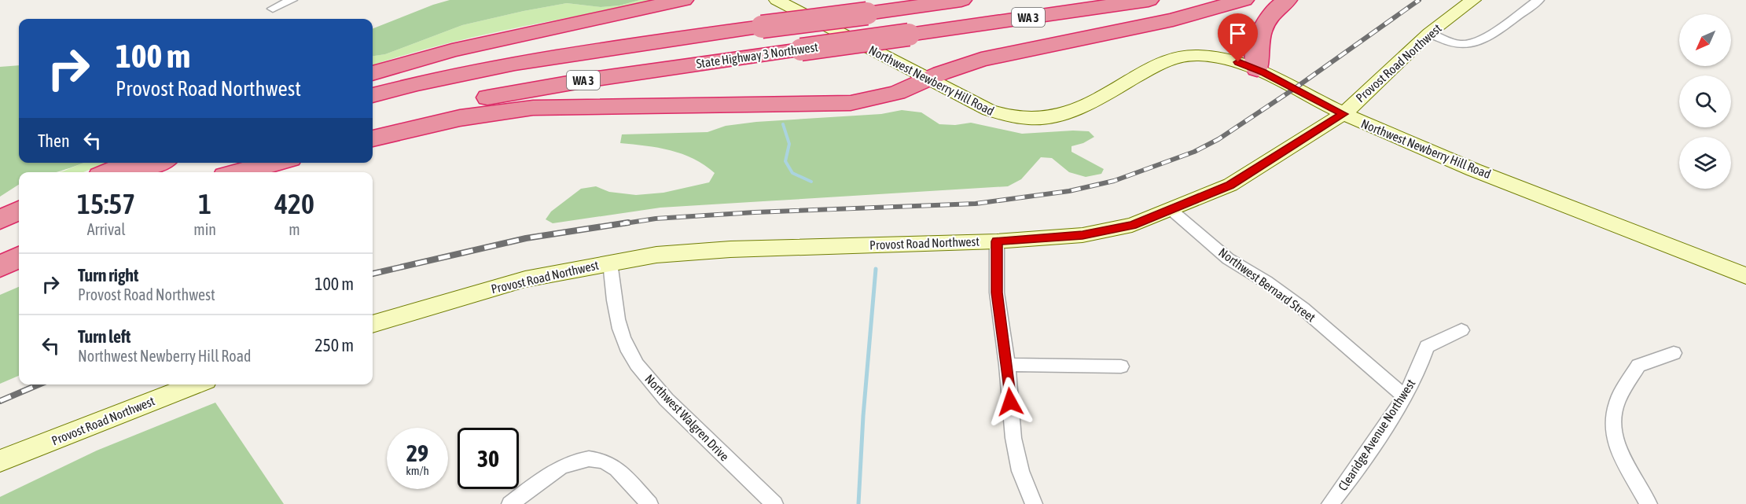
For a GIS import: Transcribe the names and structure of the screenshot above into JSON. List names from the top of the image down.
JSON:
{
  "streets": {
    "highway": ["WA 3", "State Highway 3 Northwest"],
    "street": [
      "Provost Road Northwest",
      "Northwest Newberry Hill Road",
      "Northwest Bernard Street",
      "Northwest Walgren Drive",
      "Clearidge Avenue Northwest"
    ]
  },
  "crossings": [
    ["Provost Road Northwest", "Northwest Newberry Hill Road"],
    ["Provost Road Northwest", "Northwest Bernard Street"],
    ["Provost Road Northwest", "Northwest Walgren Drive"],
    ["Northwest Bernard Street", "Clearidge Avenue Northwest"]
  ],
  "north": "bottom left",
  "page": {
    "turn": ["100 m", "Provost Road Northwest"],
    "then": "Then",
    "eta": [
      "15:57",
      "Arrival",
      "1",
      "min",
      "420",
      "m"
    ],
    "list": [
      {
        "name": "Turn right",
        "note": "Provost Road Northwest",
        "value": "100 m"
      },
      {
        "name": "Turn left",
        "note": "Northwest Newberry Hill Road",
        "value": "250 m"
      }
    ],
    "speed": "29 km/h",
    "limit": "30"
  }
}
